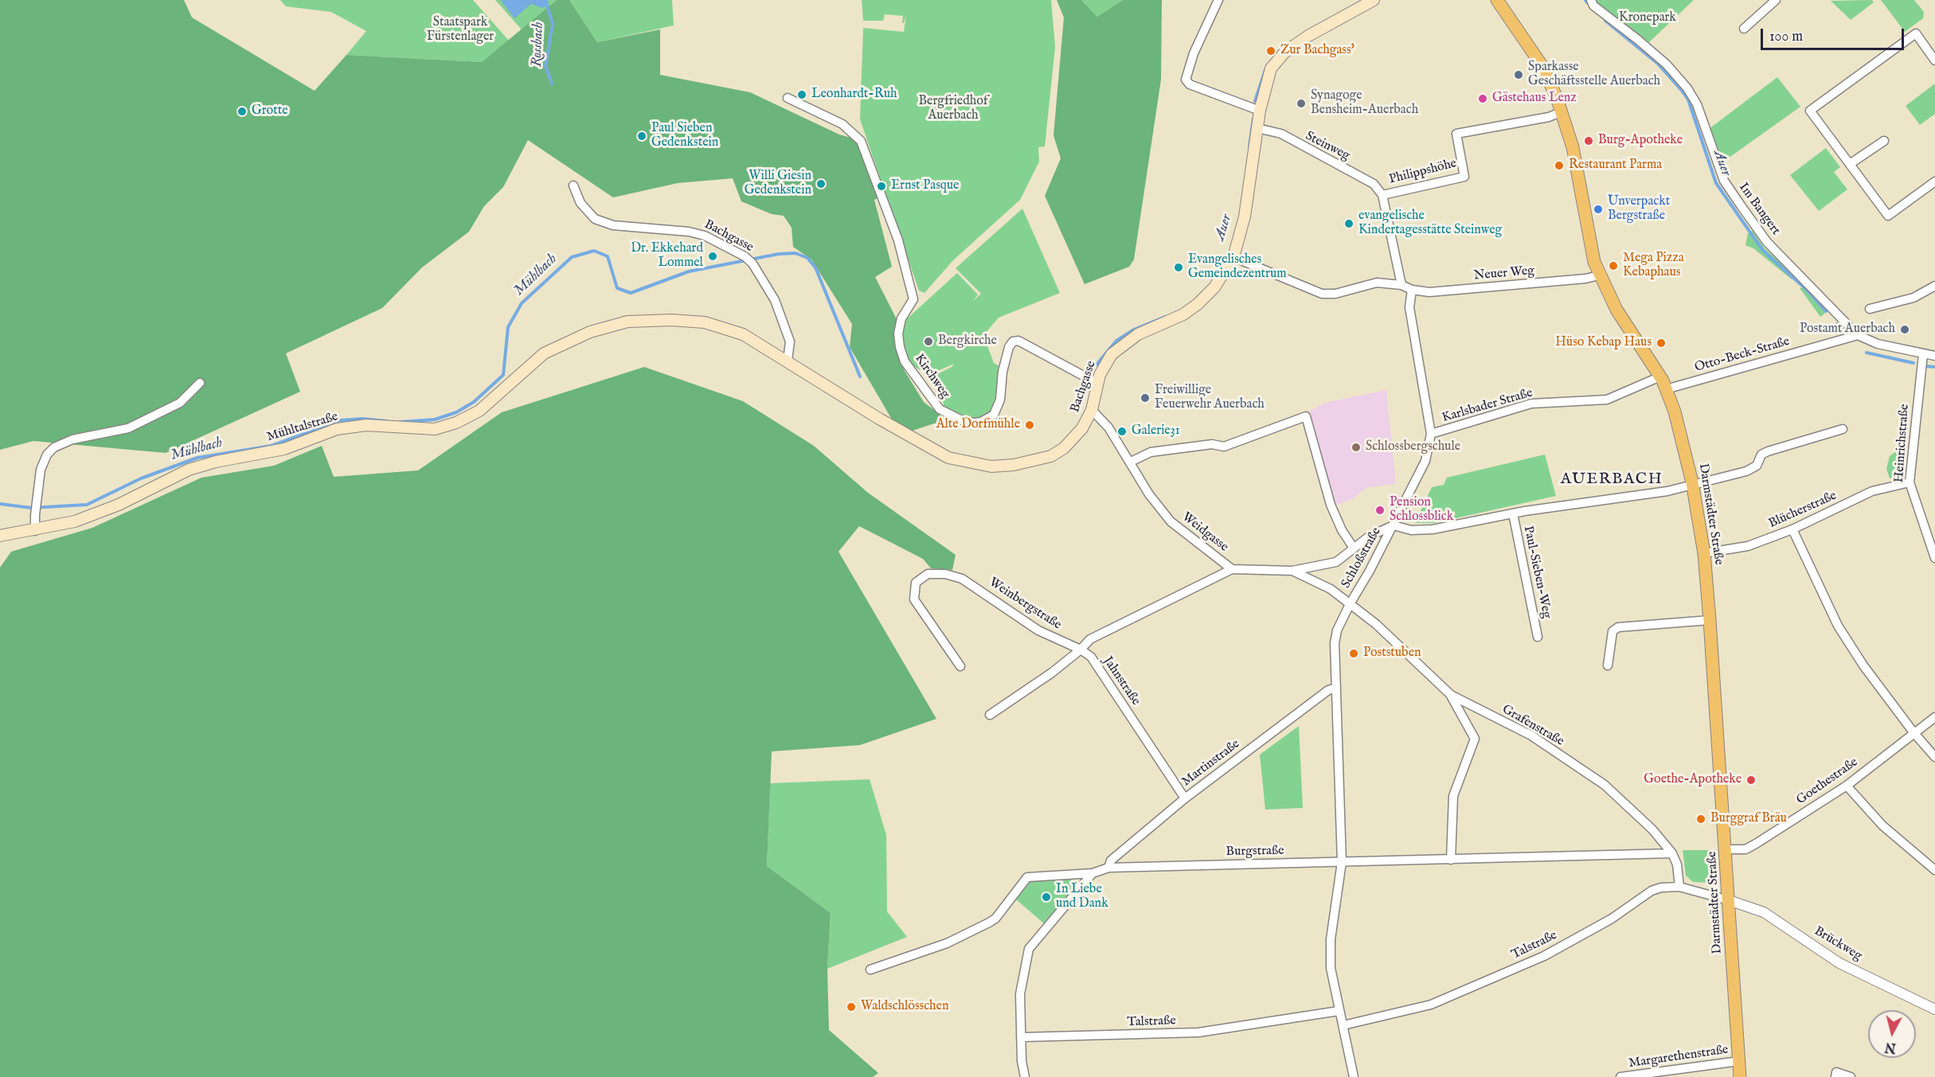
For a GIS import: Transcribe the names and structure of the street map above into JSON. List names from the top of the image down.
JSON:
{
  "streets": {
    "main road": ["Bachgasse", "Mühltalstraße", "Darmstädter Straße"],
    "street": [
      "Steinweg",
      "Philippshöhe",
      "Im Bangert",
      "Neuer Weg",
      "Otto-Beck-Straße",
      "Kirchweg",
      "Karlsbader Straße",
      "Heinrichstraße",
      "Blücherstraße",
      "Weidgasse",
      "Schloßstraße",
      "Paul-Sieben-Weg",
      "Weinbergstraße",
      "Jahnstraße",
      "Grafenstraße",
      "Martinstraße",
      "Goethestraße",
      "Burgstraße",
      "Brückweg",
      "Talstraße",
      "Margarethenstraße"
    ]
  },
  "crossings": [
    ["Steinweg", "Philippshöhe"],
    ["Steinweg", "Bachgasse"],
    ["Philippshöhe", "Darmstädter Straße"],
    ["Im Bangert", "Otto-Beck-Straße"],
    ["Bachgasse", "Kirchweg"],
    ["Bachgasse", "Mühltalstraße"],
    ["Bachgasse", "Weidgasse"],
    ["Neuer Weg", "Darmstädter Straße"],
    ["Neuer Weg", "Schloßstraße"],
    ["Otto-Beck-Straße", "Darmstädter Straße"],
    ["Karlsbader Straße", "Darmstädter Straße"],
    ["Karlsbader Straße", "Schloßstraße"],
    ["Heinrichstraße", "Blücherstraße"],
    ["Blücherstraße", "Darmstädter Straße"],
    ["Darmstädter Straße", "Goethestraße"],
    ["Darmstädter Straße", "Brückweg"],
    ["Darmstädter Straße", "Talstraße"],
    ["Darmstädter Straße", "Margarethenstraße"],
    ["Weidgasse", "Schloßstraße"],
    ["Weidgasse", "Grafenstraße"],
    ["Schloßstraße", "Grafenstraße"],
    ["Schloßstraße", "Martinstraße"],
    ["Schloßstraße", "Burgstraße"],
    ["Schloßstraße", "Talstraße"],
    ["Weinbergstraße", "Jahnstraße"],
    ["Jahnstraße", "Martinstraße"],
    ["Grafenstraße", "Burgstraße"],
    ["Grafenstraße", "Talstraße"],
    ["Martinstraße", "Burgstraße"],
    ["Brückweg", "Talstraße"]
  ],
  "districts": ["AUERBACH"],
  "water": ["Rossbach", "Auer", "Mühlbach"],
  "parks": ["Kronepark", "Staatspark Fürstenlager", "Bergfriedhof Auerbach"],
  "places": [
    "Zur Bachgass'",
    "Sparkasse Geschäftsstelle Auerbach",
    "Leonhardt-Ruh",
    "Gästehaus Lenz",
    "Synagoge Bensheim-Auerbach",
    "Grotte",
    "Paul Sieben Gedenkstein",
    "Burg-Apotheke",
    "Restaurant Parma",
    "Willi Giesin Gedenkstein",
    "Ernst Pasque",
    "Unverpackt Bergstraße",
    "evangelische Kindertagesstätte Steinweg",
    "Dr. Ekkehard Lommel",
    "Mega Pizza Kebaphaus",
    "Evangelisches Gemeindezentrum",
    "Postamt Auerbach",
    "Bergkirche",
    "Hüso Kebap Haus",
    "Freiwillige Feuerwehr Auerbach",
    "Alte Dorfmühle",
    "Galerie31",
    "Schlossbergschule",
    "Pension Schlossblick",
    "Poststuben",
    "Goethe-Apotheke",
    "Burggraf Bräu",
    "In Liebe und Dank",
    "Waldschlösschen"
  ],
  "scale_bar": "100 m",
  "north": "bottom"
}
